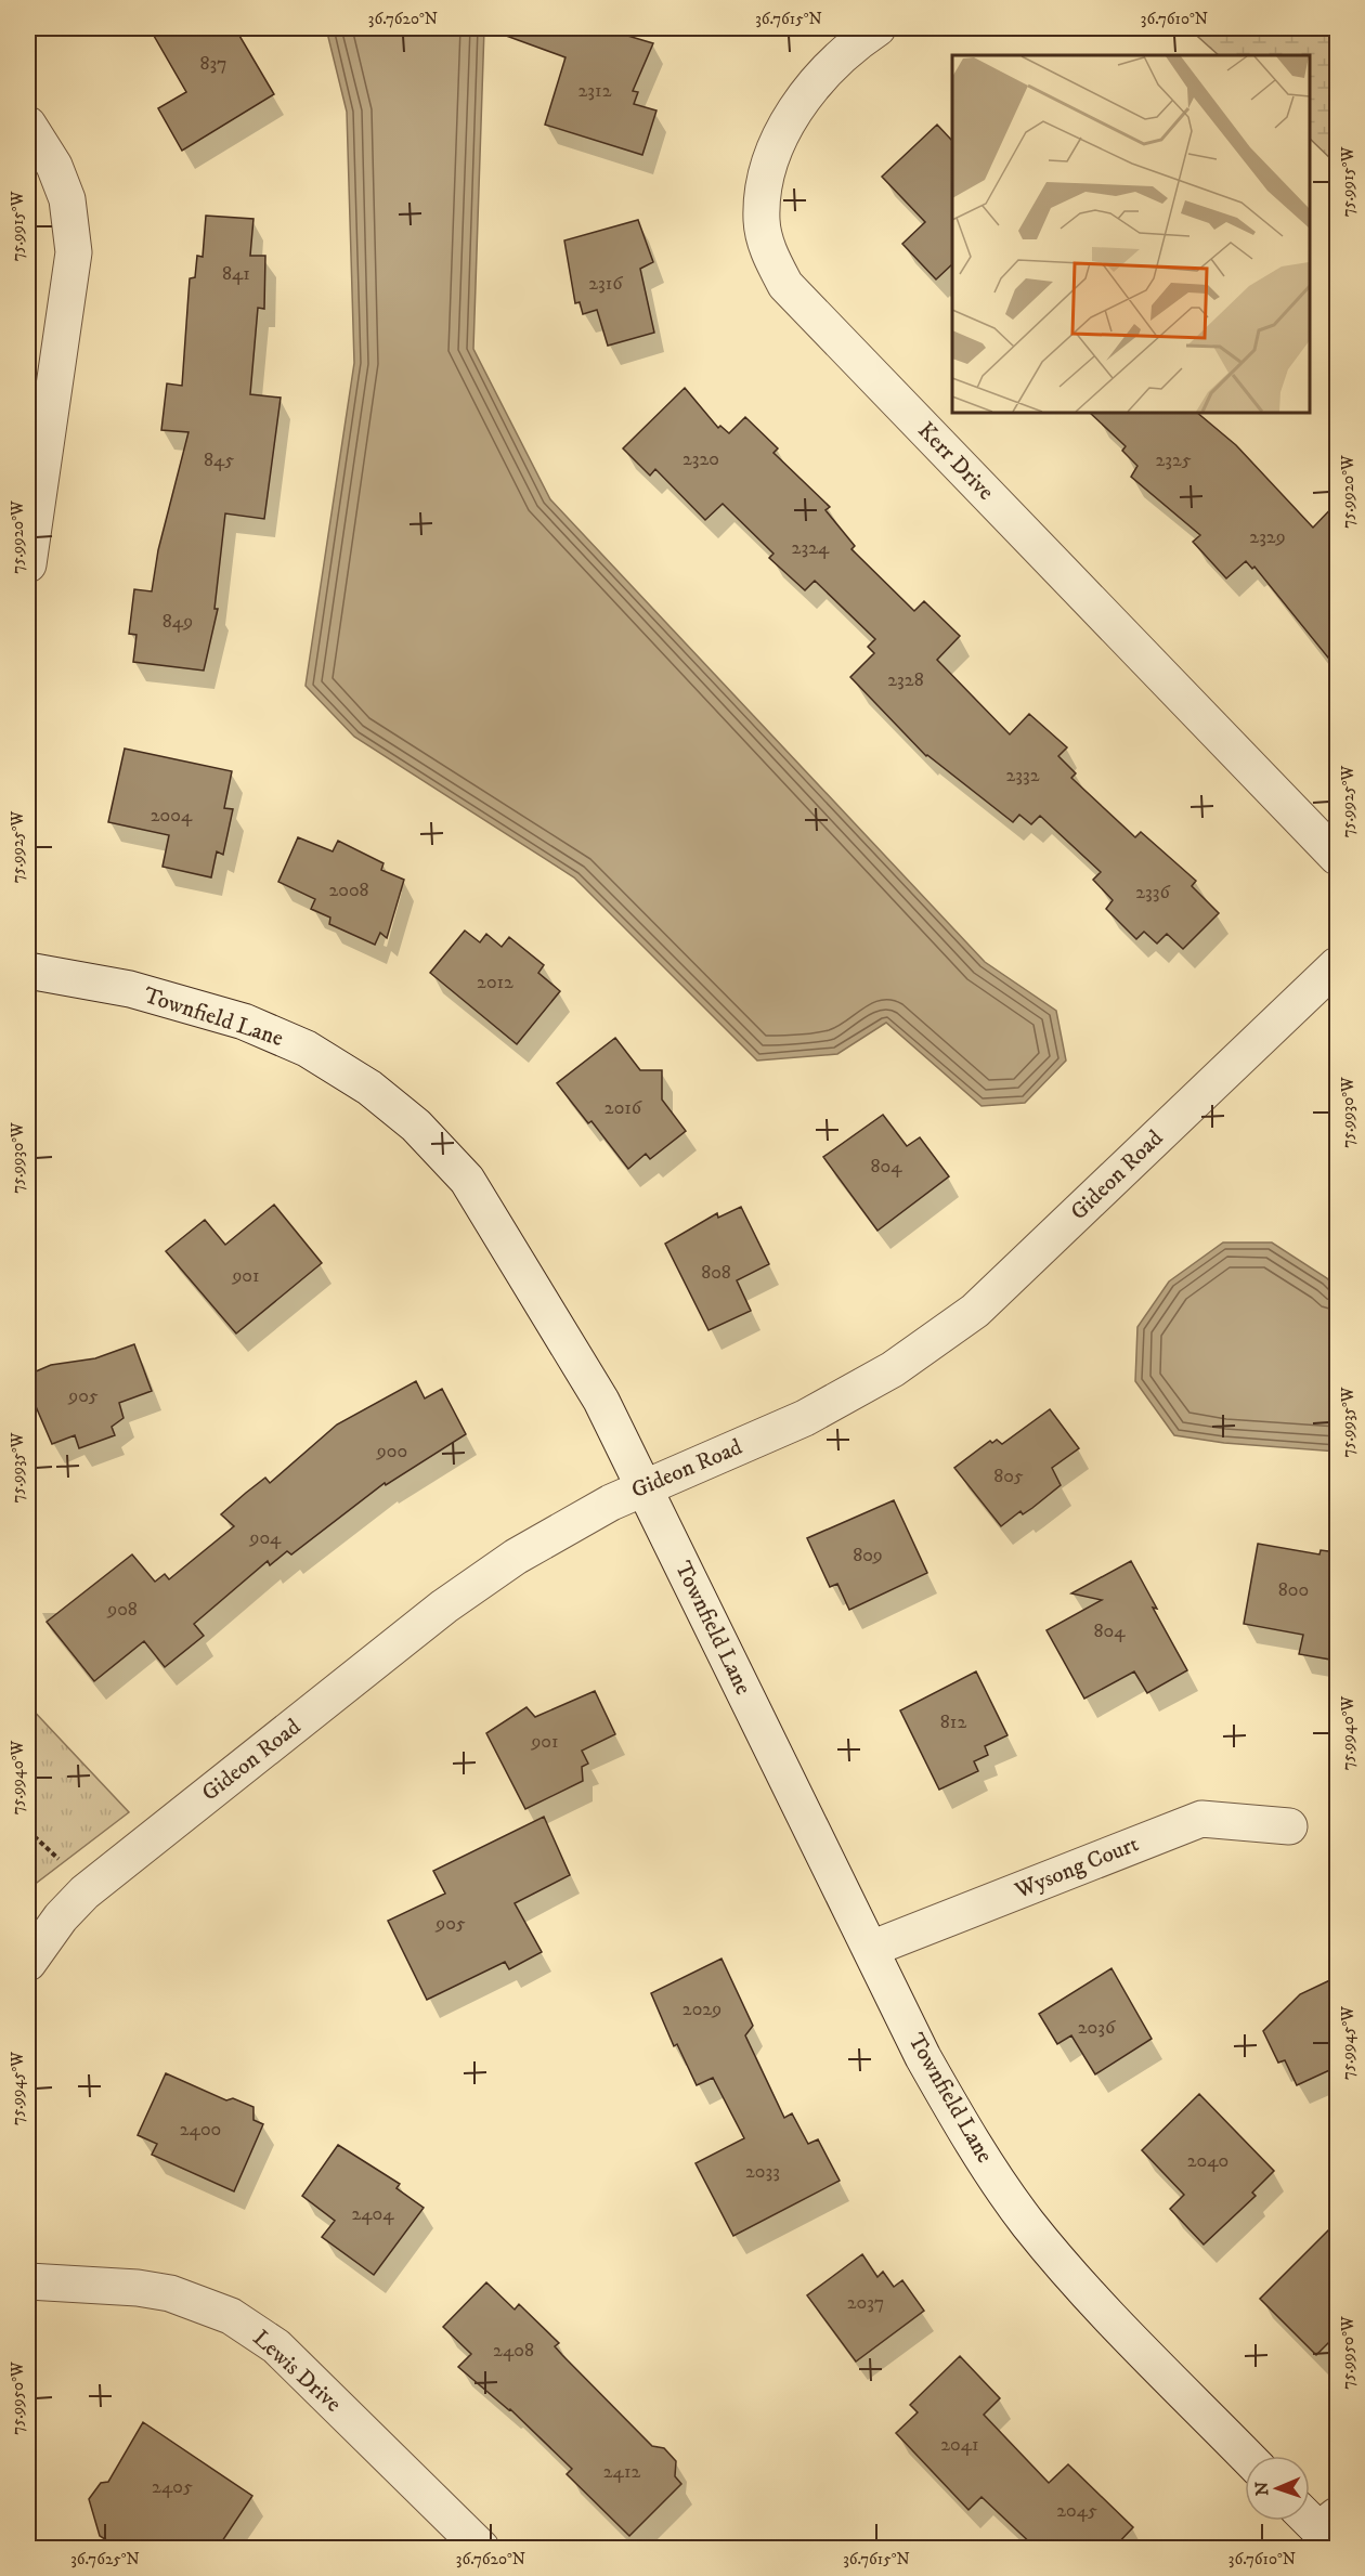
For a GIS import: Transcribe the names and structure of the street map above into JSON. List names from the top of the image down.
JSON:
{
  "streets": {
    "street": [
      "Kerr Drive",
      "Townfield Lane",
      "Gideon Road",
      "Wysong Court",
      "Lewis Drive"
    ]
  },
  "crossings": [
    ["Townfield Lane", "Gideon Road"],
    ["Townfield Lane", "Wysong Court"]
  ],
  "house_numbers": [
    "837",
    "2312",
    "841",
    "2316",
    "2320",
    "845",
    "2325",
    "2329",
    "2324",
    "849",
    "2328",
    "2332",
    "2004",
    "2008",
    "2336",
    "2012",
    "2016",
    "804",
    "808",
    "901",
    "905",
    "900",
    "805",
    "904",
    "809",
    "800",
    "908",
    "804",
    "812",
    "901",
    "905",
    "2029",
    "2036",
    "2400",
    "2040",
    "2033",
    "2404",
    "2037",
    "2408",
    "2041",
    "2412",
    "2405",
    "2045"
  ],
  "north": "left",
  "coordinates": [
    "36.7620°N",
    "36.7615°N",
    "36.7610°N",
    "75.9915°W",
    "75.9920°W",
    "75.9925°W",
    "75.9930°W",
    "75.9935°W",
    "75.9940°W",
    "75.9945°W",
    "75.9950°W",
    "36.7625°N"
  ]
}
